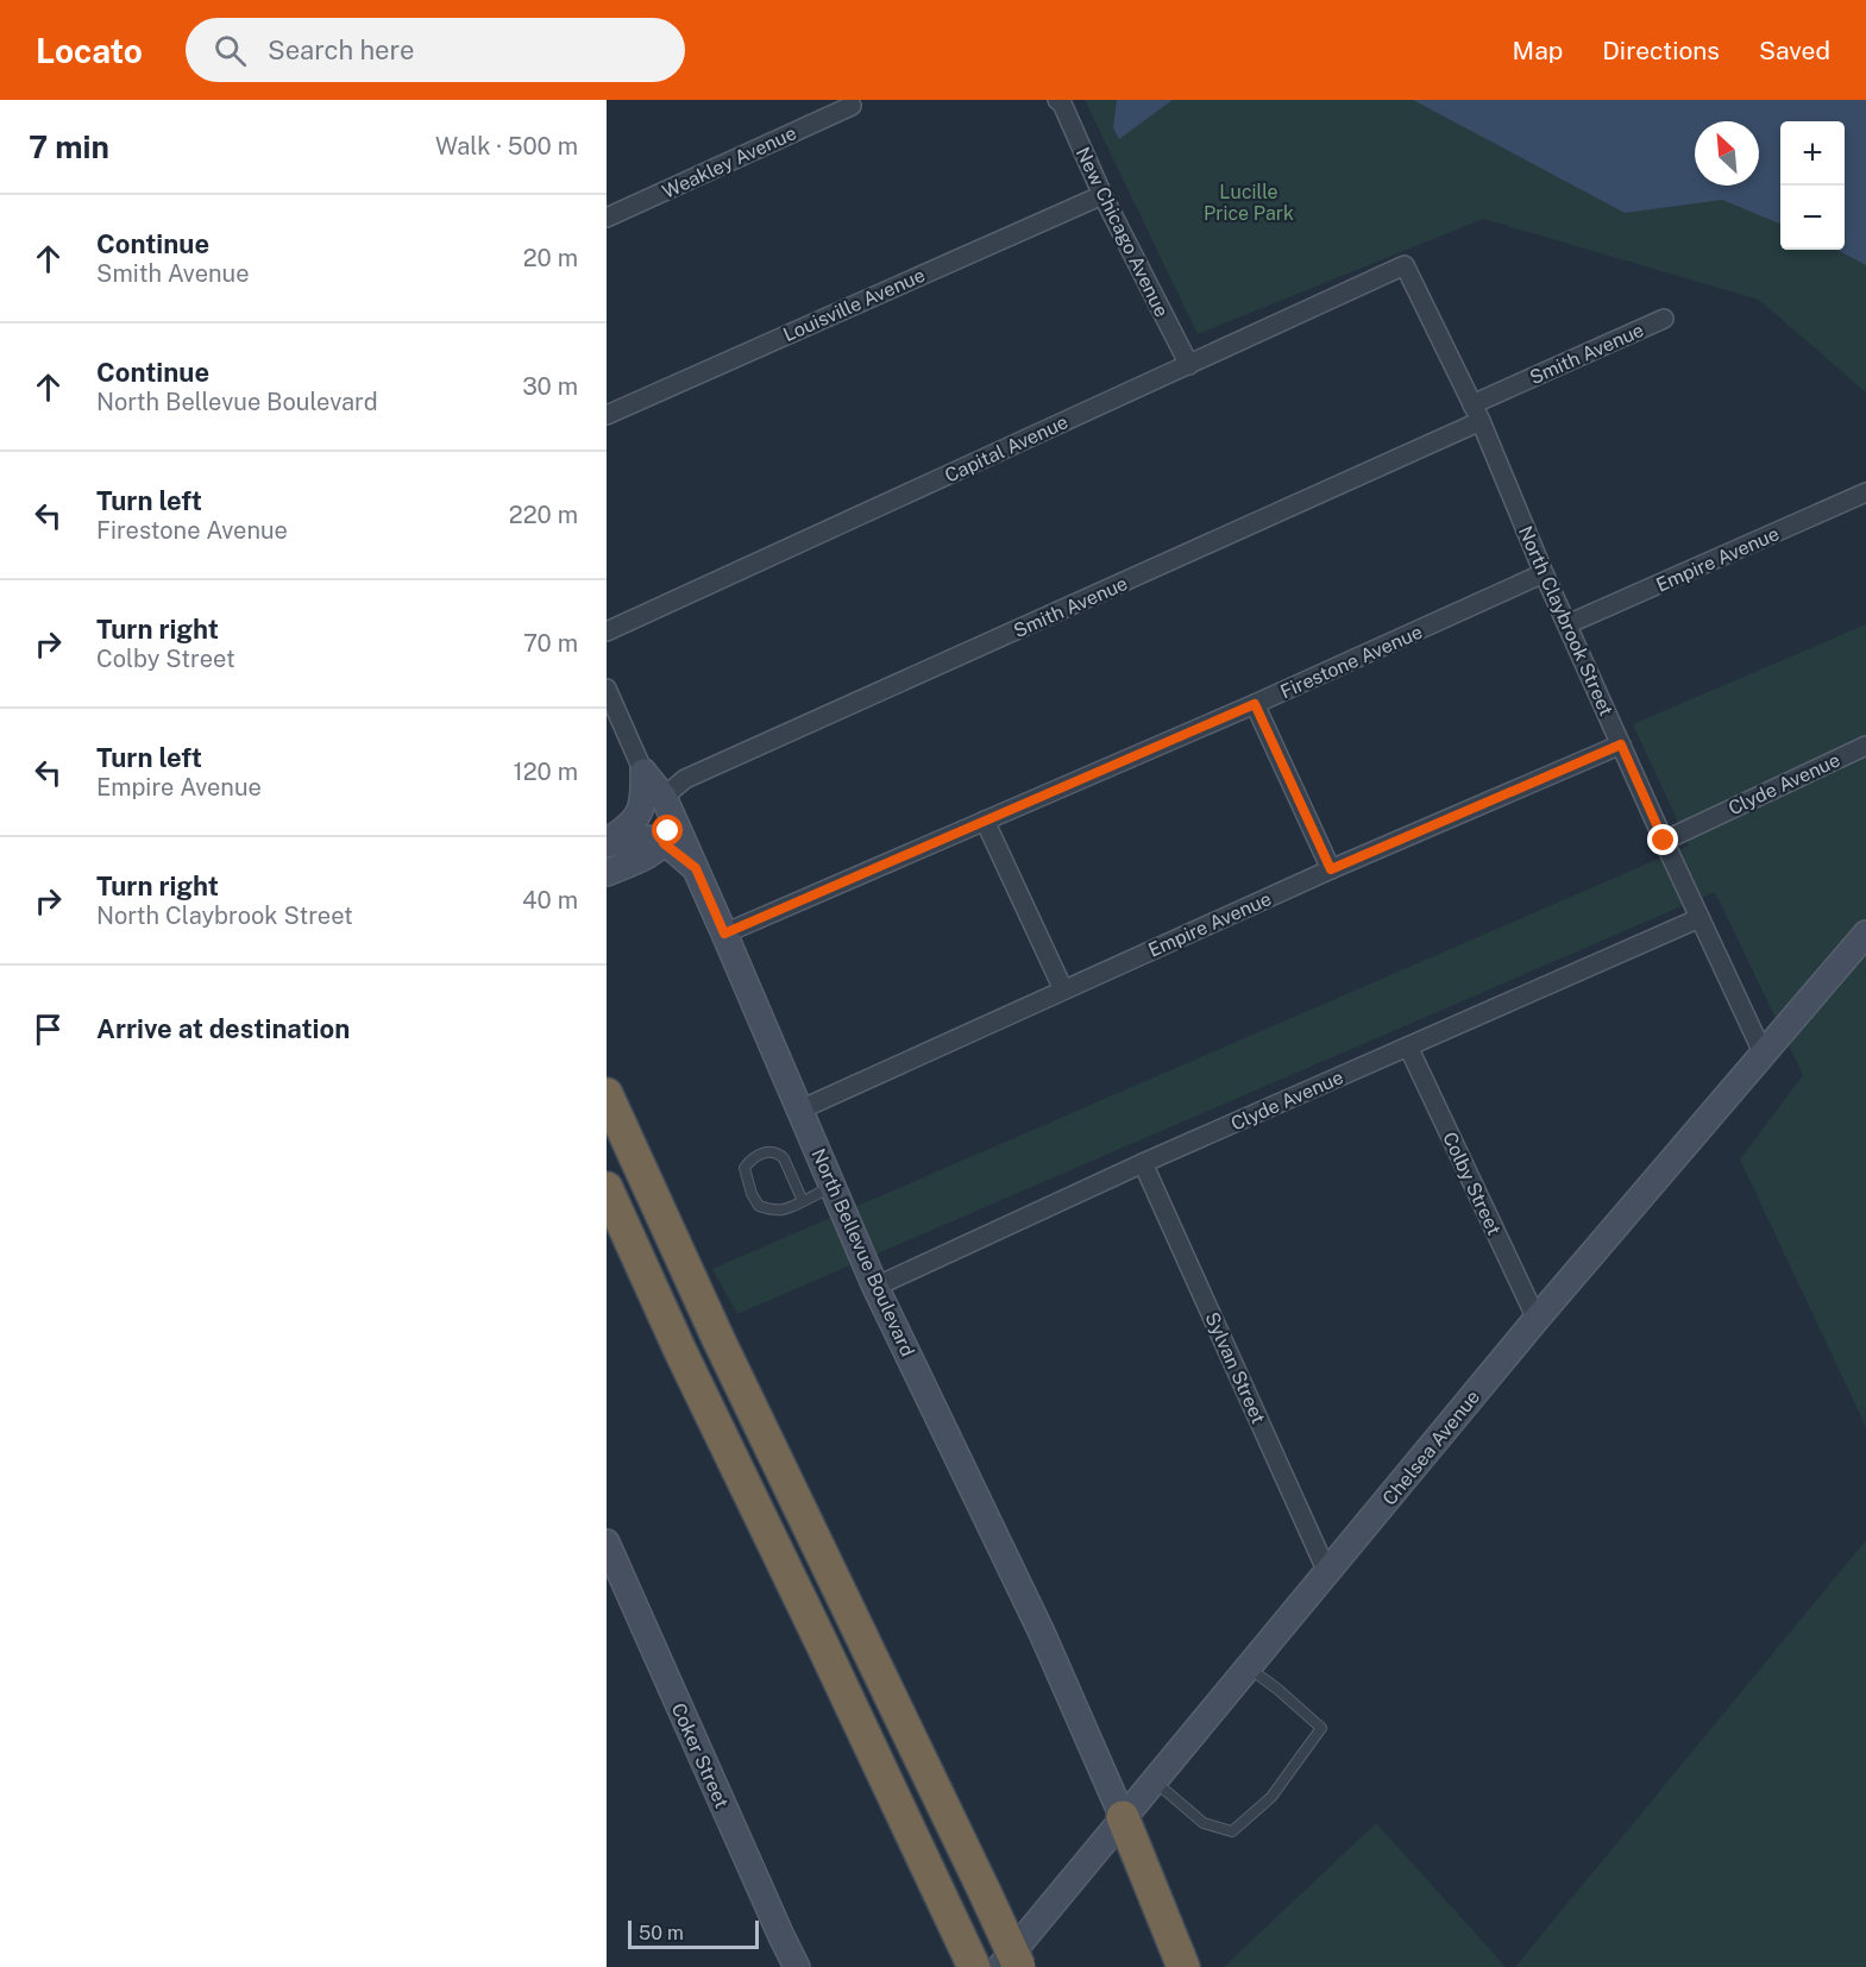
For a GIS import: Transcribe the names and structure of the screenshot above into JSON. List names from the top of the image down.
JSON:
{
  "streets": {
    "main road": ["North Bellevue Boulevard", "Chelsea Avenue", "Coker Street"],
    "street": [
      "Weakley Avenue",
      "New Chicago Avenue",
      "Louisville Avenue",
      "Smith Avenue",
      "Capital Avenue",
      "Empire Avenue",
      "North Claybrook Street",
      "Firestone Avenue",
      "Clyde Avenue",
      "Colby Street",
      "Sylvan Street"
    ]
  },
  "crossings": [
    ["New Chicago Avenue", "Louisville Avenue"],
    ["New Chicago Avenue", "Capital Avenue"],
    ["Smith Avenue", "North Claybrook Street"],
    ["Smith Avenue", "North Bellevue Boulevard"],
    ["Capital Avenue", "North Claybrook Street"],
    ["Empire Avenue", "North Claybrook Street"],
    ["Empire Avenue", "North Bellevue Boulevard"],
    ["North Claybrook Street", "Firestone Avenue"],
    ["North Claybrook Street", "Clyde Avenue"],
    ["North Claybrook Street", "Chelsea Avenue"],
    ["Firestone Avenue", "North Bellevue Boulevard"],
    ["Clyde Avenue", "Colby Street"],
    ["Clyde Avenue", "North Bellevue Boulevard"],
    ["Clyde Avenue", "Sylvan Street"],
    ["Colby Street", "Chelsea Avenue"],
    ["North Bellevue Boulevard", "Chelsea Avenue"],
    ["Sylvan Street", "Chelsea Avenue"]
  ],
  "parks": ["Lucille Price Park"],
  "scale_bar": "50 m",
  "north": "top left",
  "page": {
    "header": "Locato",
    "search": "Search here",
    "nav": ["Map", "Directions", "Saved"],
    "heading": ["7 min", "Walk · 500 m"],
    "map_buttons": ["+", "−"],
    "list": [
      ["Continue", "Smith Avenue", "20 m"],
      ["Continue", "North Bellevue Boulevard", "30 m"],
      ["Turn left", "Firestone Avenue", "220 m"],
      ["Turn right", "Colby Street", "70 m"],
      ["Turn left", "Empire Avenue", "120 m"],
      ["Turn right", "North Claybrook Street", "40 m"],
      "Arrive at destination"
    ],
    "scale": "50 m"
  }
}
